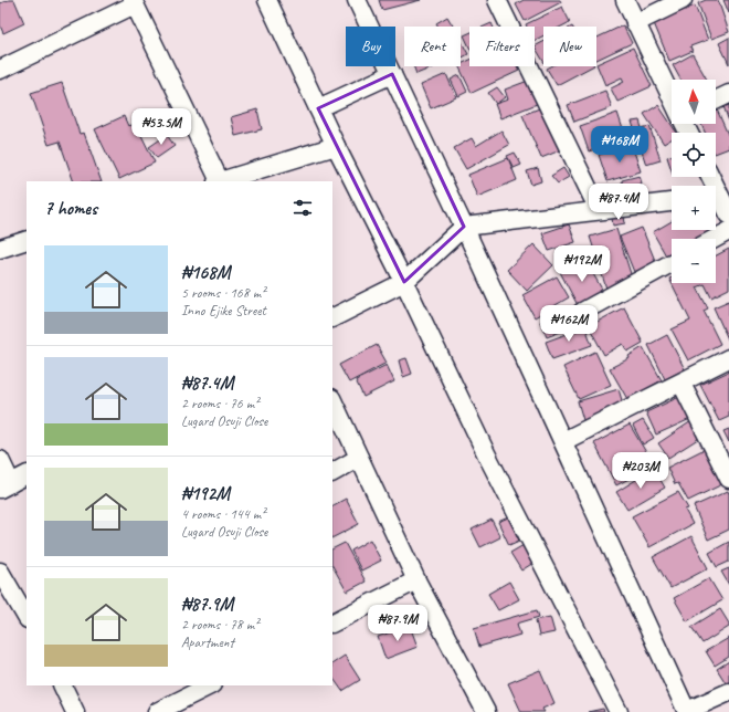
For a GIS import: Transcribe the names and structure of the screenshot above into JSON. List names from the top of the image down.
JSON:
{
  "north": "top",
  "page": {
    "chip": [
      "Buy",
      "Rent",
      "Filters",
      "New"
    ],
    "map_buttons": ["+", "−"],
    "price": [
      "₦53.5M",
      "₦168M",
      "₦87.4M",
      "₦192M",
      "₦162M",
      "₦203M",
      "₦87.9M"
    ],
    "heading": "7 homes",
    "list": [
      {
        "name": "₦168M",
        "note": "5 rooms · 168 m² · Inno Ejike Street"
      },
      {
        "name": "₦87.4M",
        "note": "2 rooms · 76 m² · Lugard Osuji Close"
      },
      {
        "name": "₦192M",
        "note": "4 rooms · 144 m² · Lugard Osuji Close"
      },
      {
        "name": "₦87.9M",
        "note": "2 rooms · 78 m² · Apartment"
      }
    ]
  }
}
